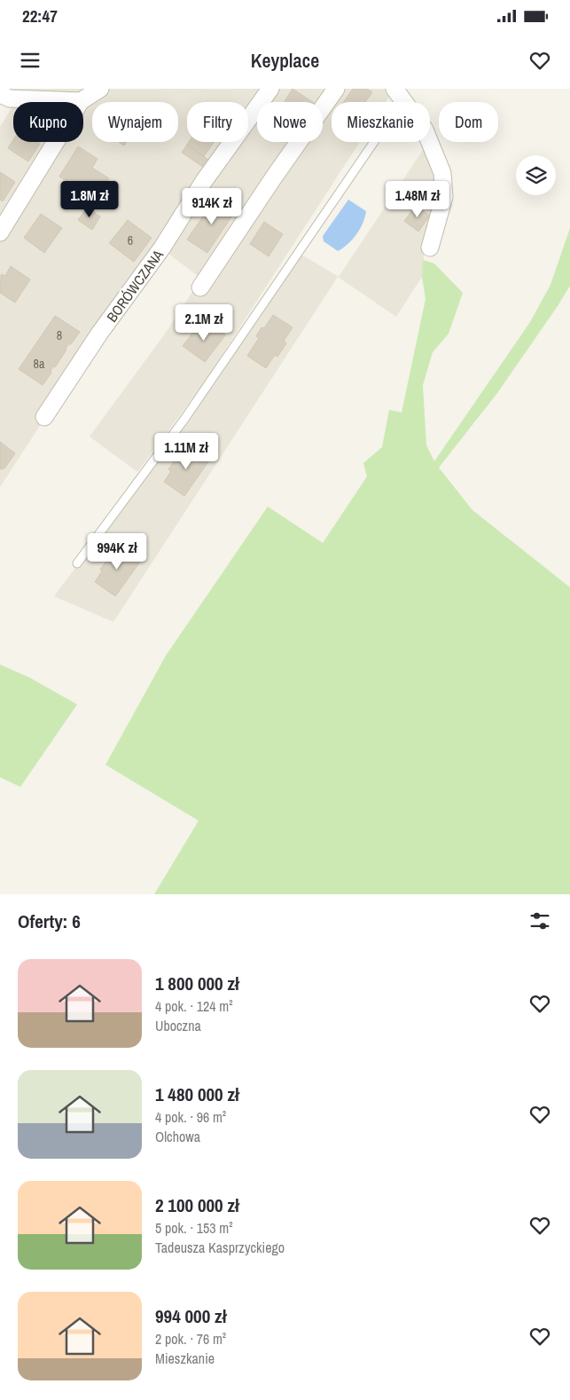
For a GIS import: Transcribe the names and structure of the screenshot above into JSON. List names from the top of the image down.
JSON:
{
  "streets": {
    "street": ["BORÓWCZANA"]
  },
  "house_numbers": ["6", "8", "8a"],
  "page": {
    "status": "22:47",
    "header": "Keyplace",
    "chip": [
      "Kupno",
      "Wynajem",
      "Filtry",
      "Nowe",
      "Mieszkanie",
      "Dom"
    ],
    "price": [
      "1.8M zł",
      "1.48M zł",
      "914K zł",
      "2.1M zł",
      "1.11M zł",
      "994K zł"
    ],
    "heading": "Oferty: 6",
    "list": [
      {
        "name": "1 800 000 zł",
        "note": "4 pok. · 124 m² · Uboczna"
      },
      {
        "name": "1 480 000 zł",
        "note": "4 pok. · 96 m² · Olchowa"
      },
      {
        "name": "2 100 000 zł",
        "note": "5 pok. · 153 m² · Tadeusza Kasprzyckiego"
      },
      {
        "name": "994 000 zł",
        "note": "2 pok. · 76 m² · Mieszkanie"
      }
    ]
  }
}
